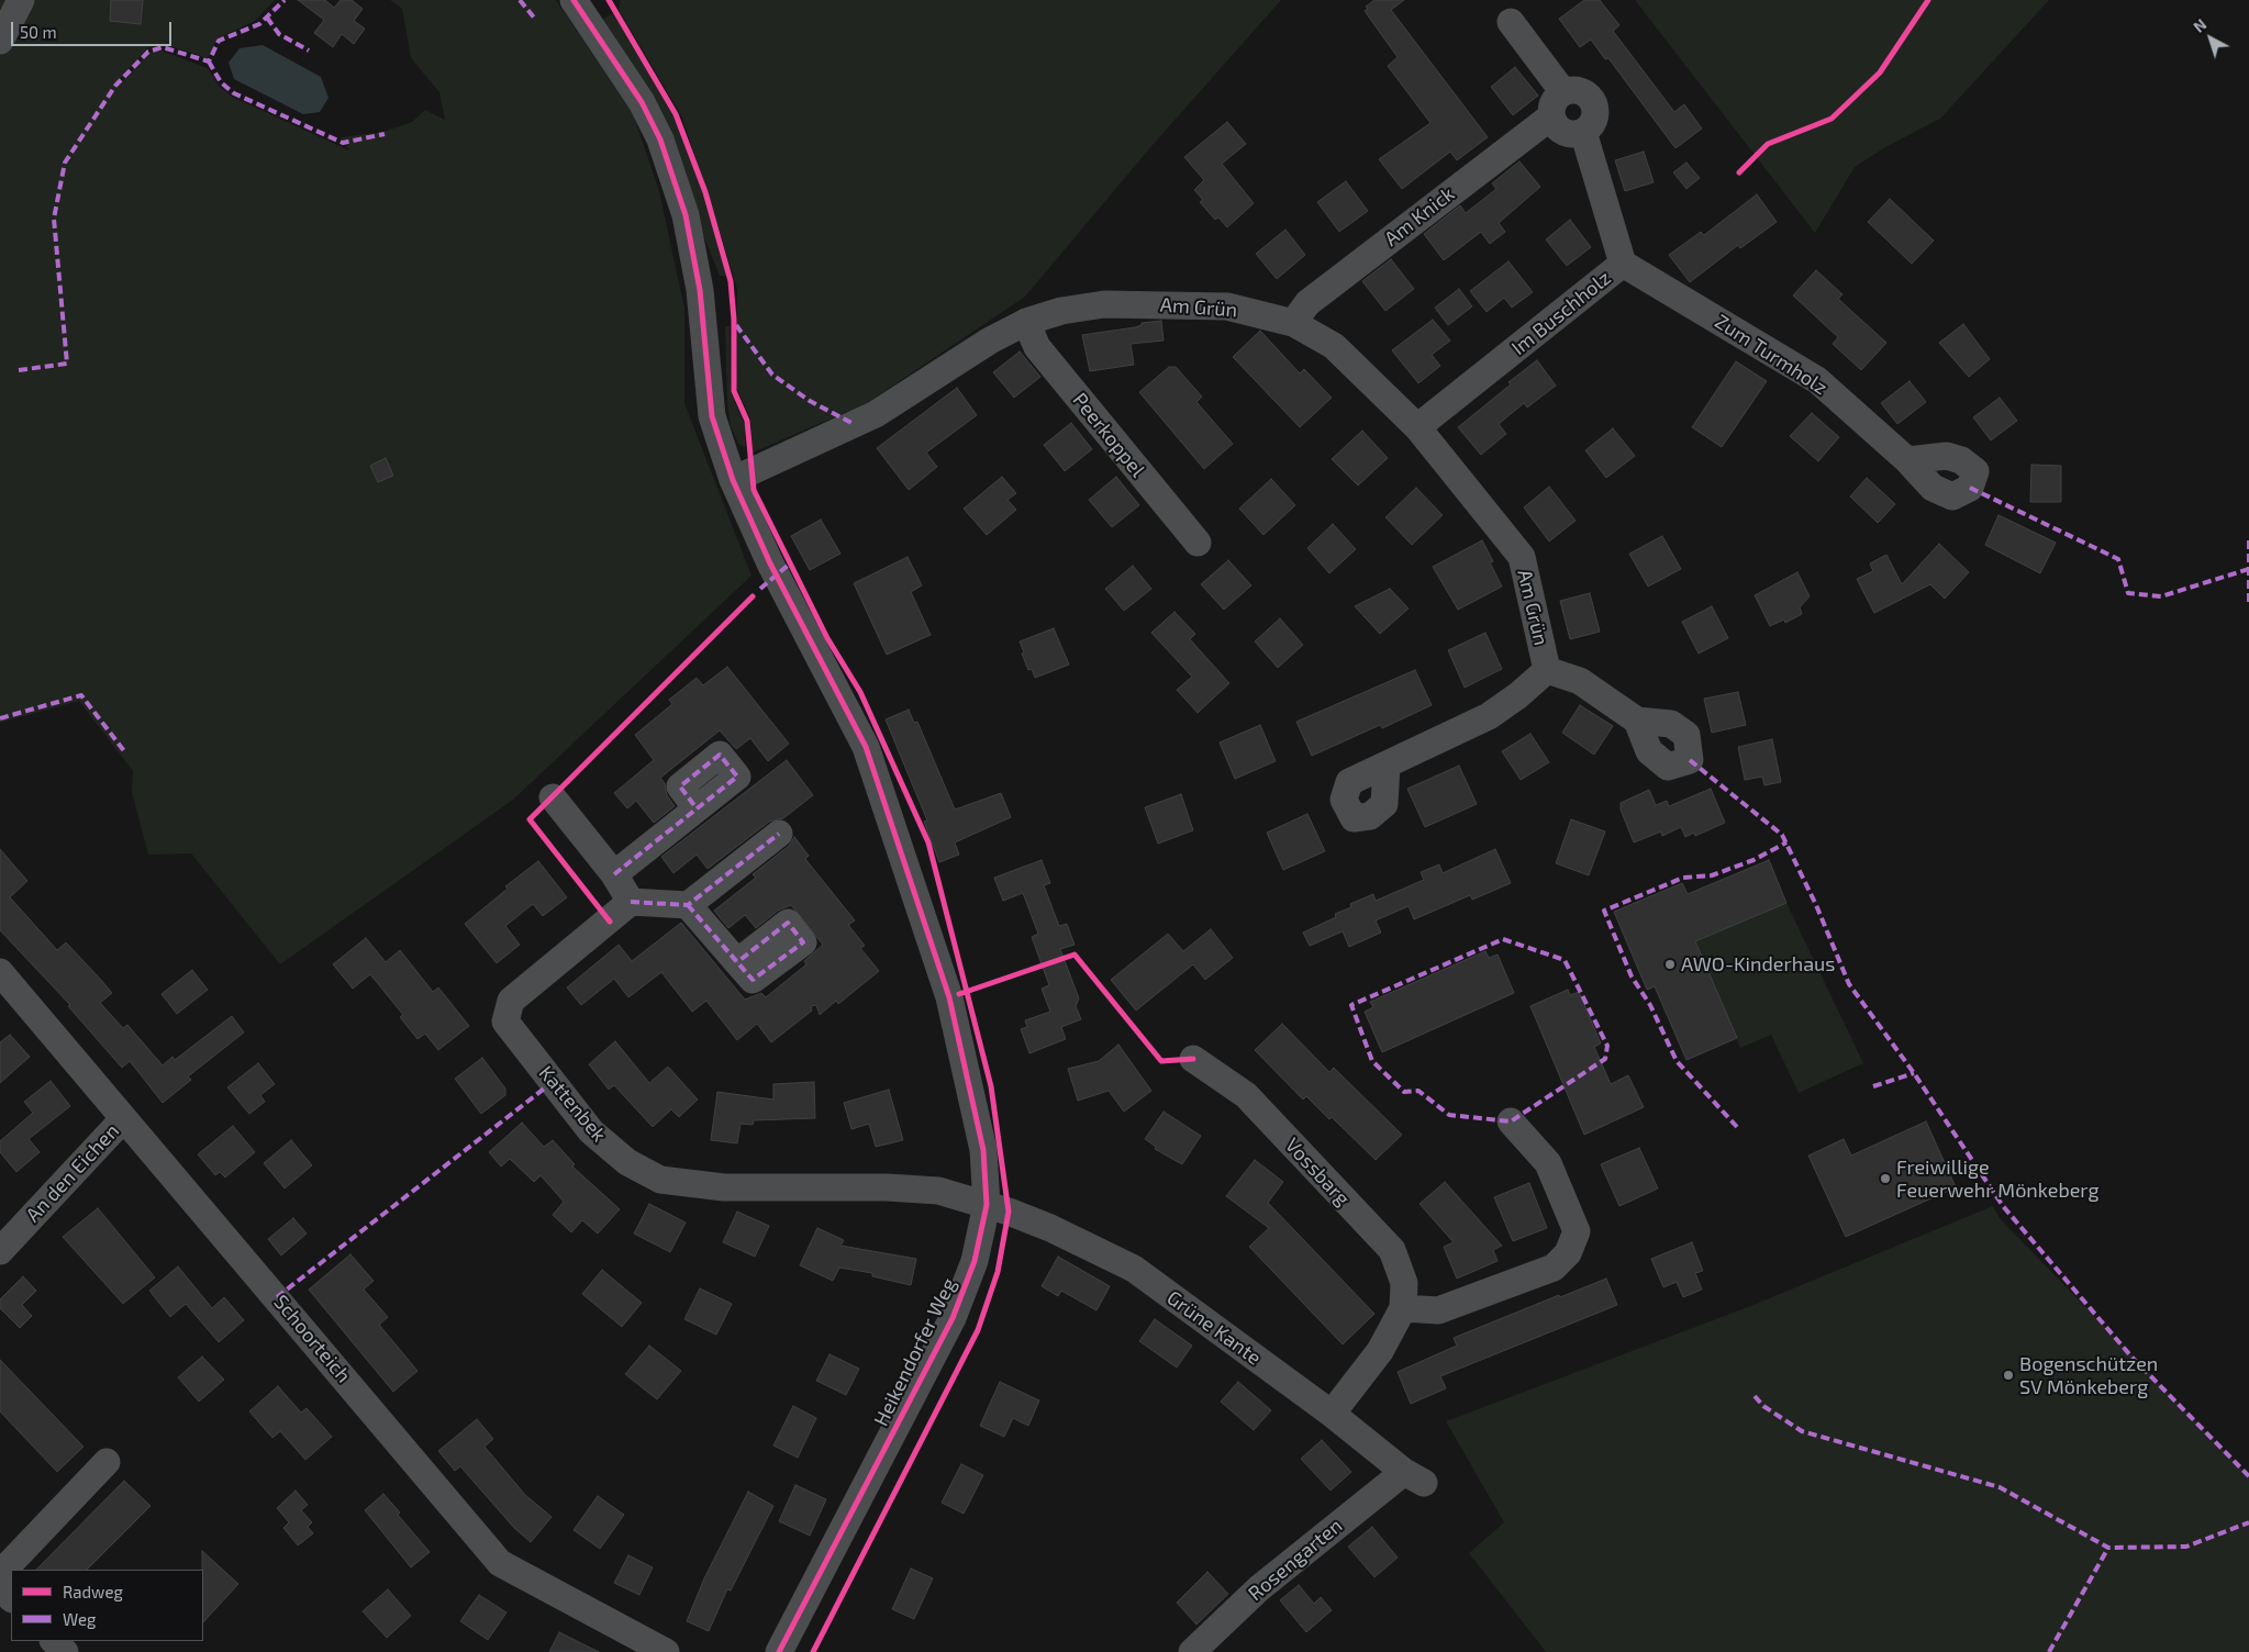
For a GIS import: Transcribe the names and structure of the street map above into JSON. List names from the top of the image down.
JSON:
{
  "streets": {
    "street": [
      "Am Knick",
      "Am Grün",
      "Im Buschholz",
      "Zum Turmholz",
      "Peerkoppel",
      "Kattenbek",
      "Vossbarg",
      "An den Eichen",
      "Grüne Kante",
      "Schoorteich",
      "Heikendorfer Weg",
      "Rosengarten"
    ]
  },
  "crossings": [
    ["Am Knick", "Am Grün"],
    ["Am Knick", "Im Buschholz"],
    ["Am Grün", "Im Buschholz"],
    ["Am Grün", "Peerkoppel"],
    ["Am Grün", "Heikendorfer Weg"],
    ["Im Buschholz", "Zum Turmholz"],
    ["Kattenbek", "Grüne Kante"],
    ["Kattenbek", "Heikendorfer Weg"],
    ["Vossbarg", "Grüne Kante"],
    ["An den Eichen", "Schoorteich"],
    ["Grüne Kante", "Heikendorfer Weg"],
    ["Grüne Kante", "Rosengarten"]
  ],
  "places": ["AWO-Kinderhaus", "Freiwillige Feuerwehr Mönkeberg", "Bogenschützen SV Mönkeberg"],
  "legend": ["Radweg", "Weg"],
  "scale_bar": "50 m",
  "north": "top left"
}
